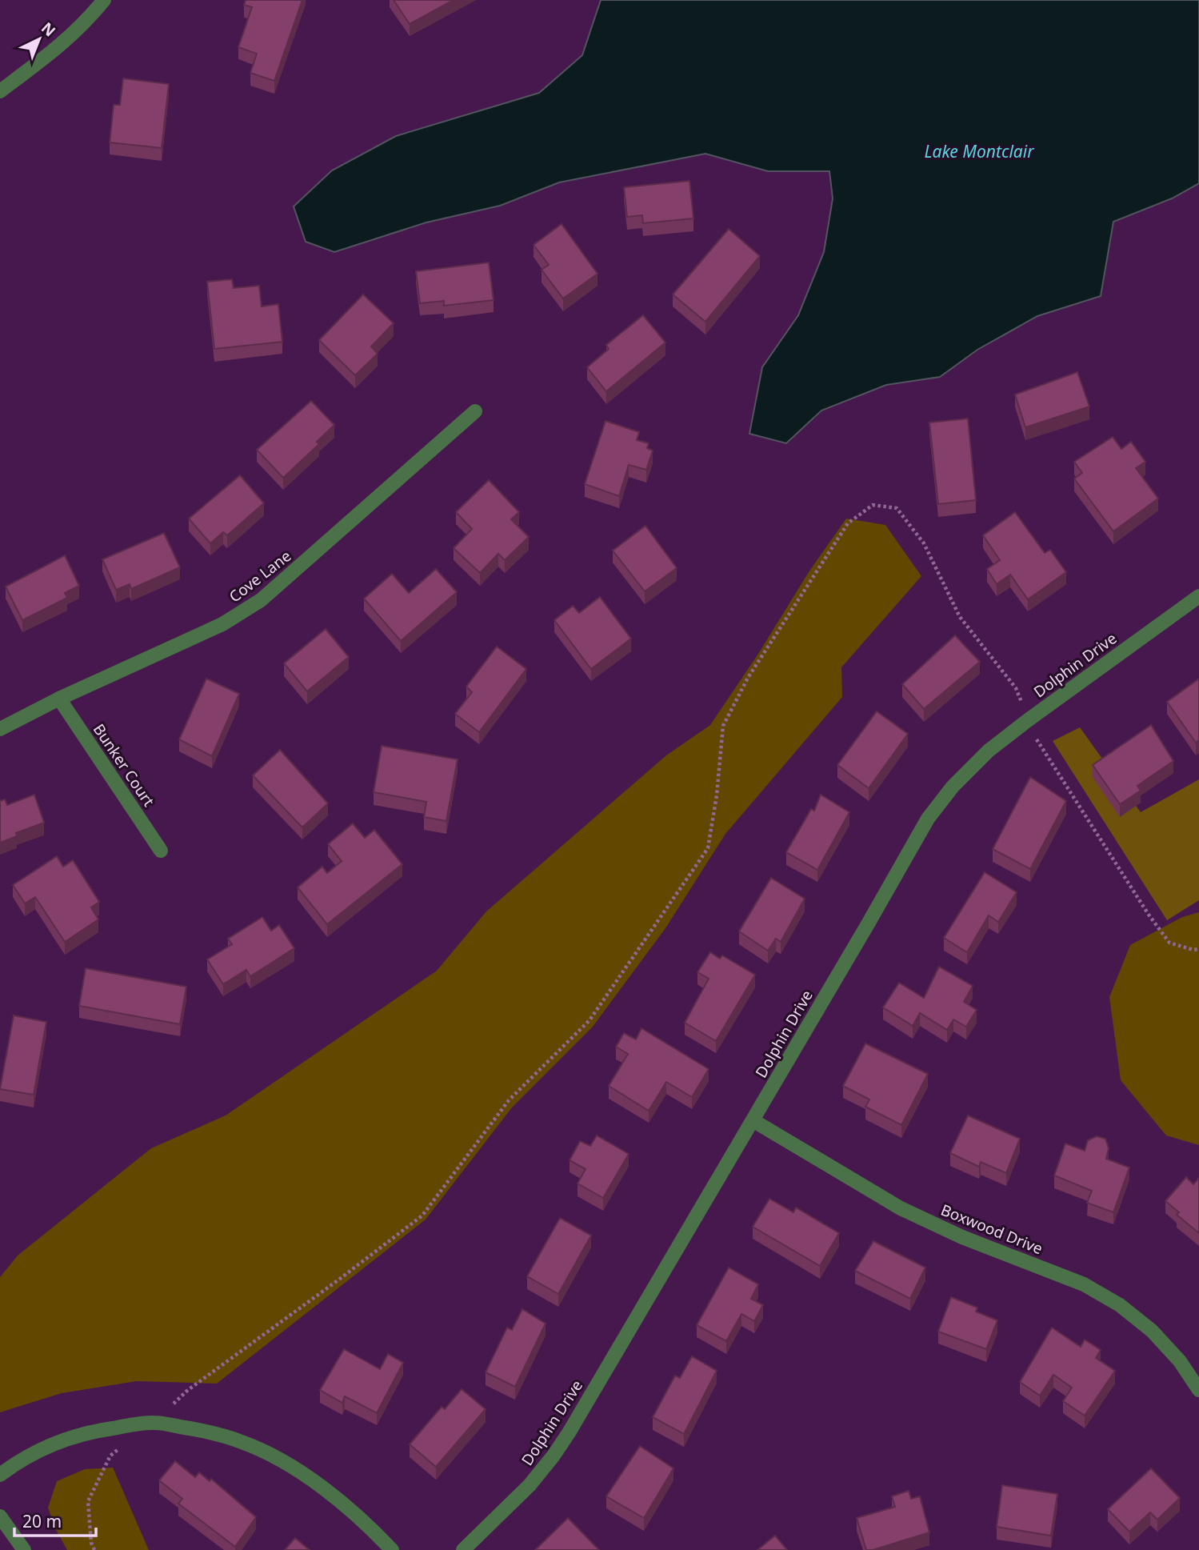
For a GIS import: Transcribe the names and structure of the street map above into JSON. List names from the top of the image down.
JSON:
{
  "streets": {
    "street": [
      "Cove Lane",
      "Dolphin Drive",
      "Bunker Court",
      "Boxwood Drive"
    ]
  },
  "crossings": [
    ["Cove Lane", "Bunker Court"],
    ["Dolphin Drive", "Boxwood Drive"]
  ],
  "water": ["Lake Montclair"],
  "scale_bar": "20 m",
  "north": "top right"
}
